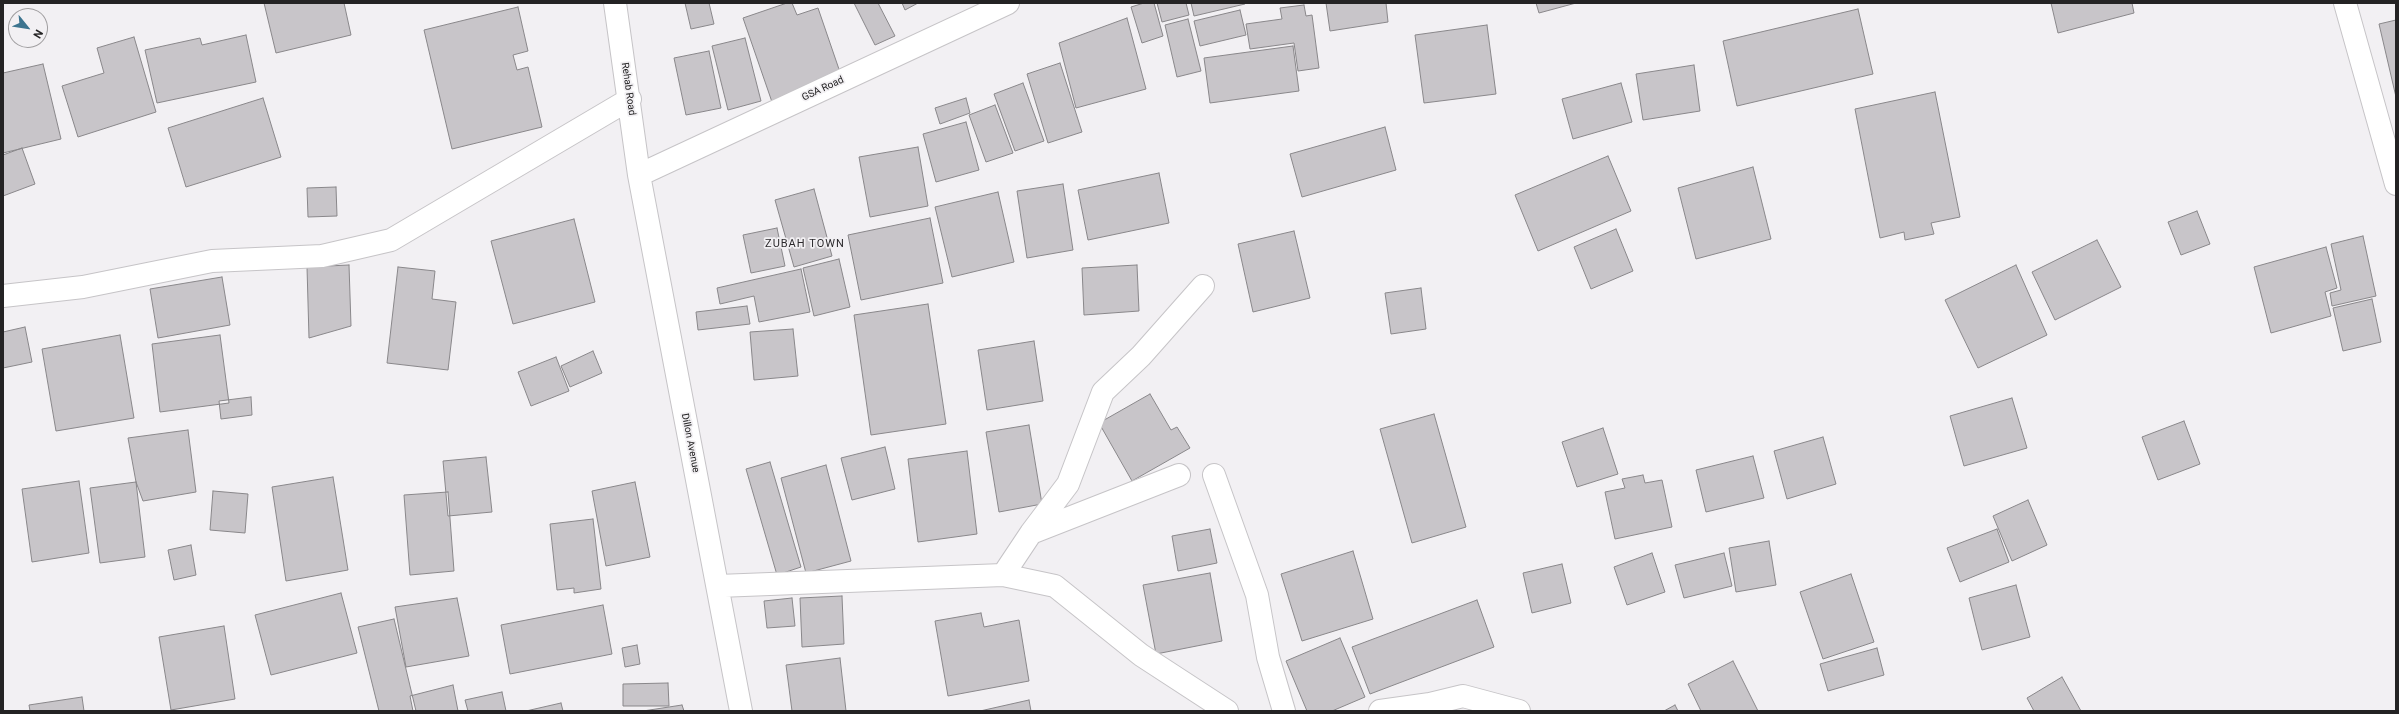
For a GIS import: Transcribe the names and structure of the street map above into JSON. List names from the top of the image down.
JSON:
{
  "streets": {
    "street": ["Rehab Road", "GSA Road", "Dillon Avenue"]
  },
  "crossings": [
    ["Rehab Road", "GSA Road"],
    ["Rehab Road", "Dillon Avenue"],
    ["GSA Road", "Dillon Avenue"]
  ],
  "districts": ["ZUBAH TOWN"],
  "north": "bottom right"
}
